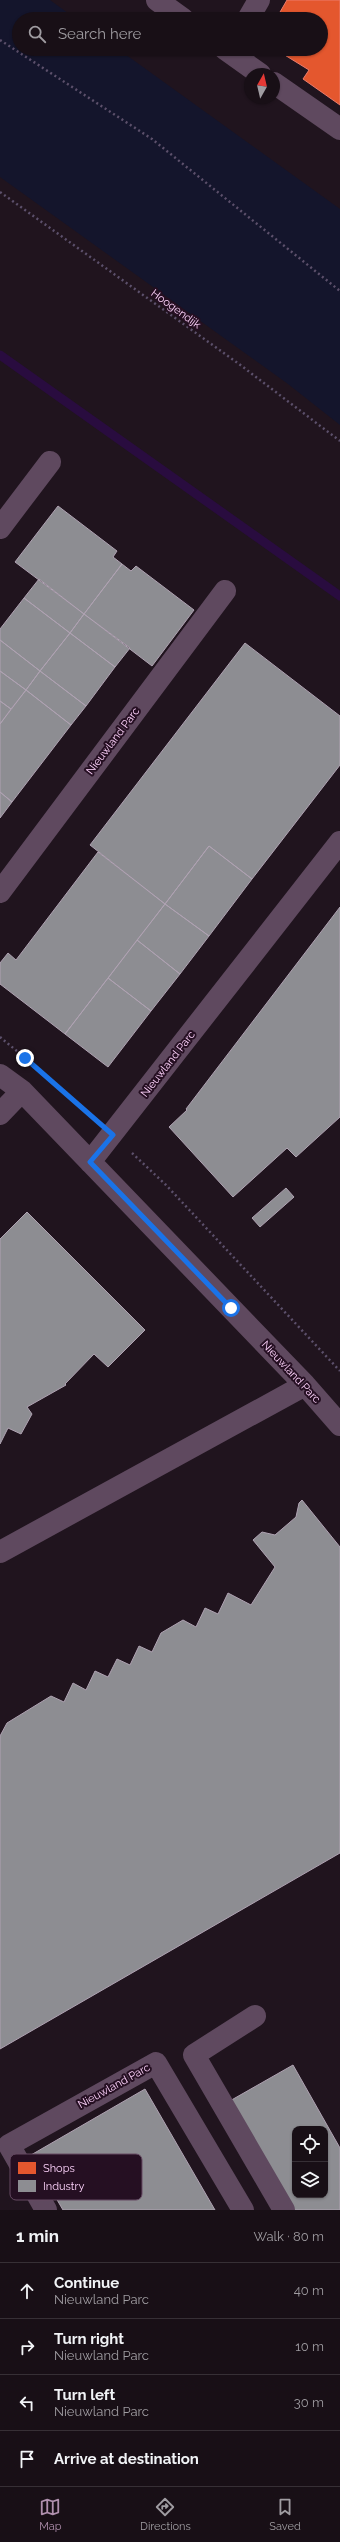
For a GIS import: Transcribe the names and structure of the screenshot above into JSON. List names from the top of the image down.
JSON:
{
  "streets": {
    "street": ["Nieuwland Parc"],
    "path": ["Hoogendijk"]
  },
  "legend": ["Shops", "Industry"],
  "north": "top",
  "page": {
    "search": "Search here",
    "heading": ["1 min", "Walk · 80 m"],
    "list": [
      ["Continue", "Nieuwland Parc", "40 m"],
      ["Turn right", "Nieuwland Parc", "10 m"],
      ["Turn left", "Nieuwland Parc", "30 m"],
      "Arrive at destination"
    ],
    "nav": ["Map", "Directions", "Saved"]
  }
}
